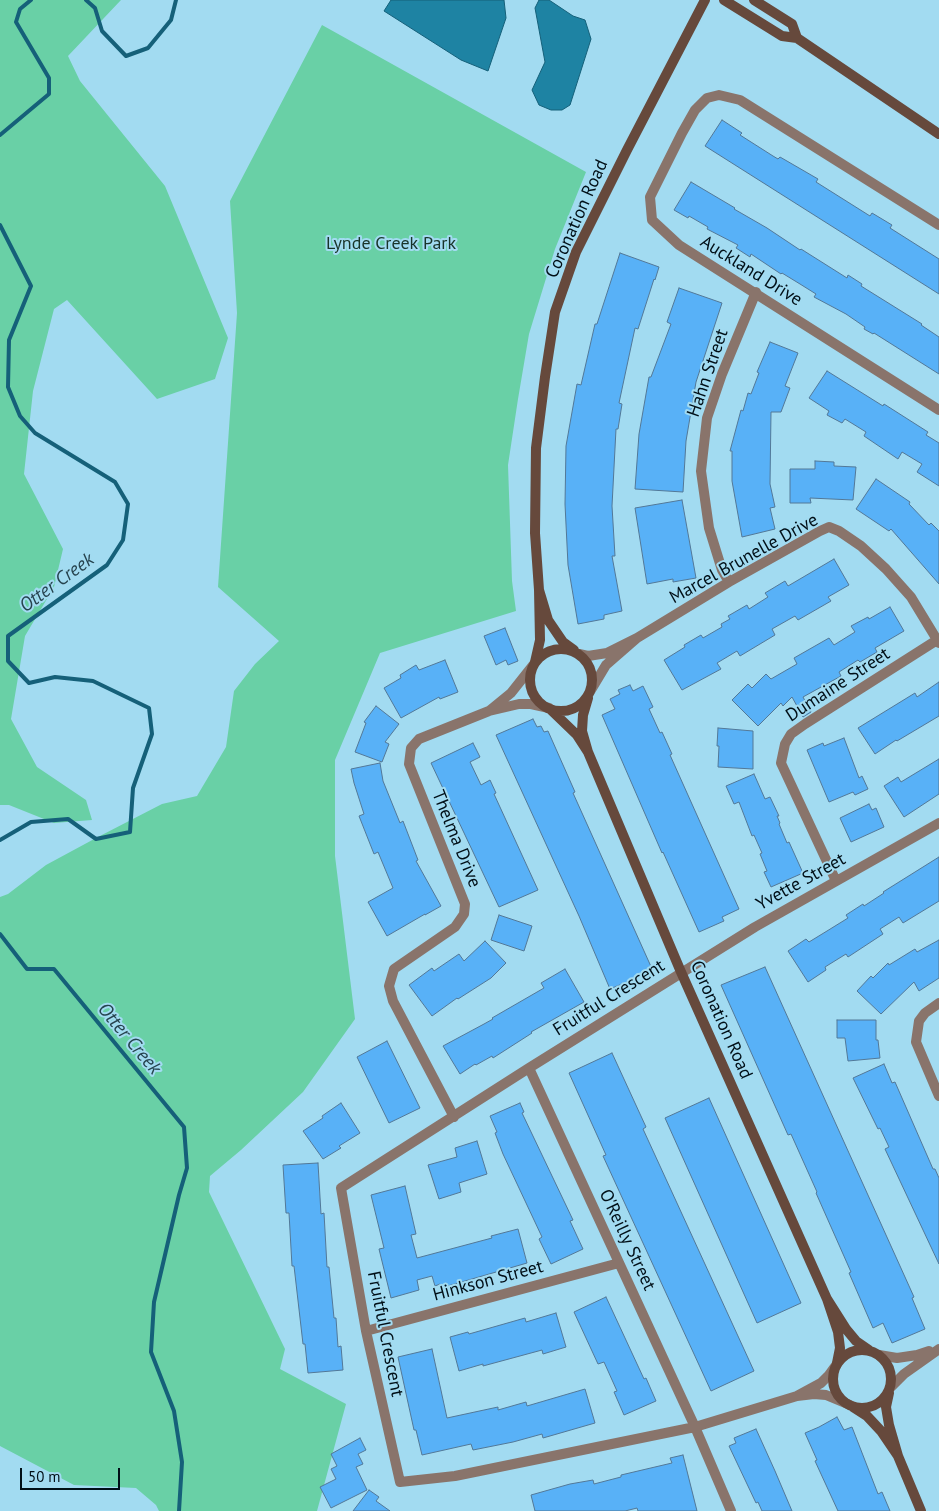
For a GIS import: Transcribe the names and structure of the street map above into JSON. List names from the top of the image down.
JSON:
{
  "streets": {
    "street": [
      "Coronation Road",
      "Auckland Drive",
      "Hahn Street",
      "Marcel Brunelle Drive",
      "Dumaine Street",
      "Thelma Drive",
      "Yvette Street",
      "Fruitful Crescent",
      "O'Reilly Street",
      "Hinkson Street"
    ]
  },
  "crossings": [
    ["Coronation Road", "Marcel Brunelle Drive"],
    ["Coronation Road", "Yvette Street"],
    ["Coronation Road", "Fruitful Crescent"],
    ["Auckland Drive", "Hahn Street"],
    ["Hahn Street", "Marcel Brunelle Drive"],
    ["Marcel Brunelle Drive", "Dumaine Street"],
    ["Dumaine Street", "Yvette Street"],
    ["Thelma Drive", "Fruitful Crescent"],
    ["Yvette Street", "Fruitful Crescent"],
    ["Fruitful Crescent", "O'Reilly Street"],
    ["Fruitful Crescent", "Hinkson Street"],
    ["O'Reilly Street", "Hinkson Street"]
  ],
  "water": ["Otter Creek"],
  "parks": ["Lynde Creek Park"],
  "scale_bar": "50 m"
}
